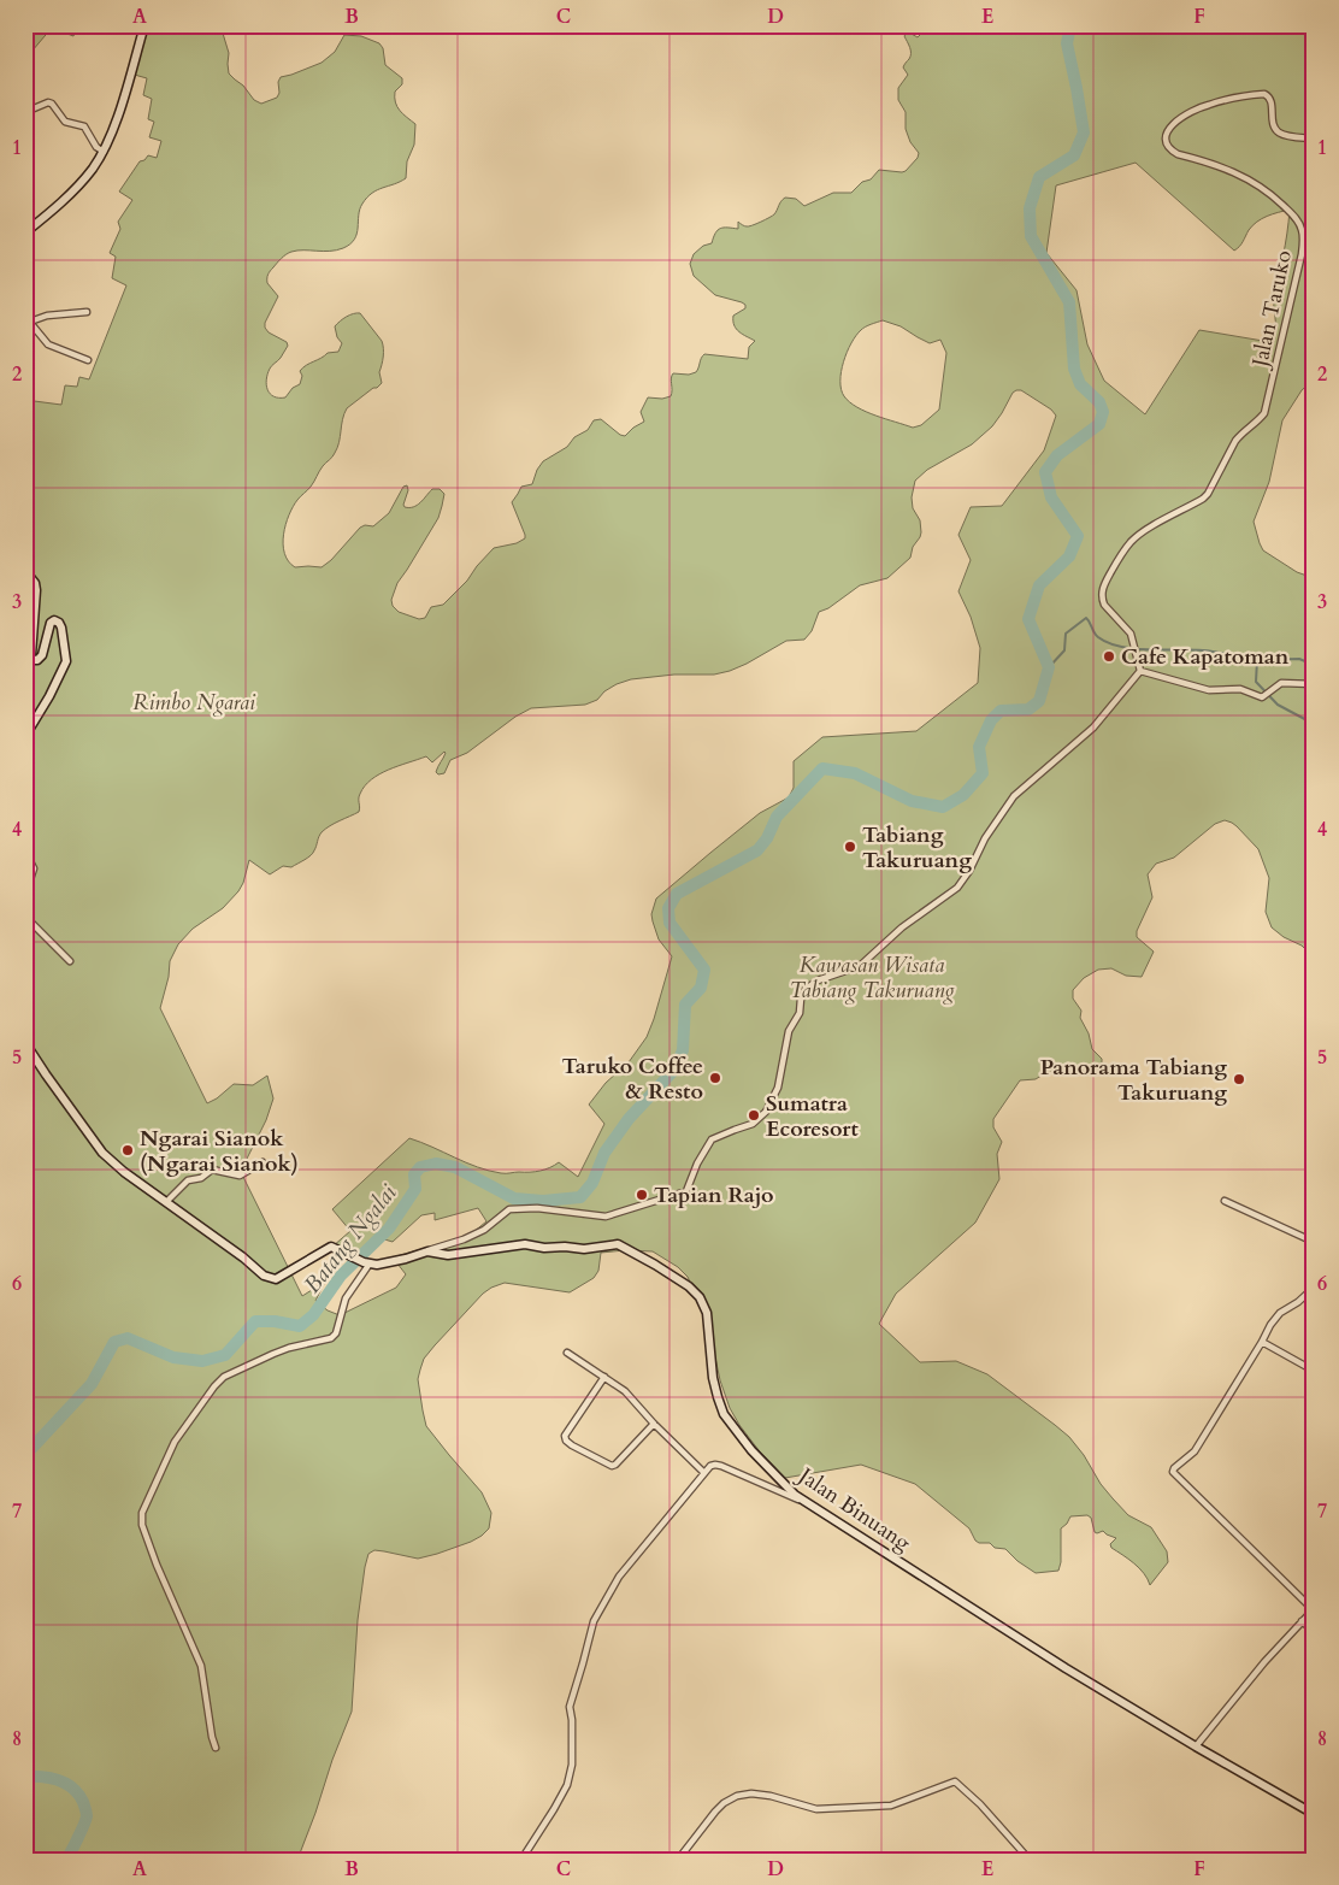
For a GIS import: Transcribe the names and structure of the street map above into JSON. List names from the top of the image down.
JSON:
{
  "streets": {
    "main road": ["Jalan Binuang"],
    "street": ["Jalan Taruko"]
  },
  "water": ["Batang Ngalai"],
  "parks": ["Rimbo Ngarai", "Kawasan Wisata Tabiang Takuruang"],
  "places": [
    "Cafe Kapatoman",
    "Tabiang Takuruang",
    "Taruko Coffee & Resto",
    "Panorama Tabiang Takuruang",
    "Sumatra Ecoresort",
    "Ngarai Sianok (Ngarai Sianok)",
    "Tapian Rajo"
  ],
  "grid": {
    "columns": [
      "A",
      "B",
      "C",
      "D",
      "E",
      "F"
    ],
    "rows": [
      "1",
      "2",
      "3",
      "4",
      "5",
      "6",
      "7",
      "8"
    ]
  }
}
